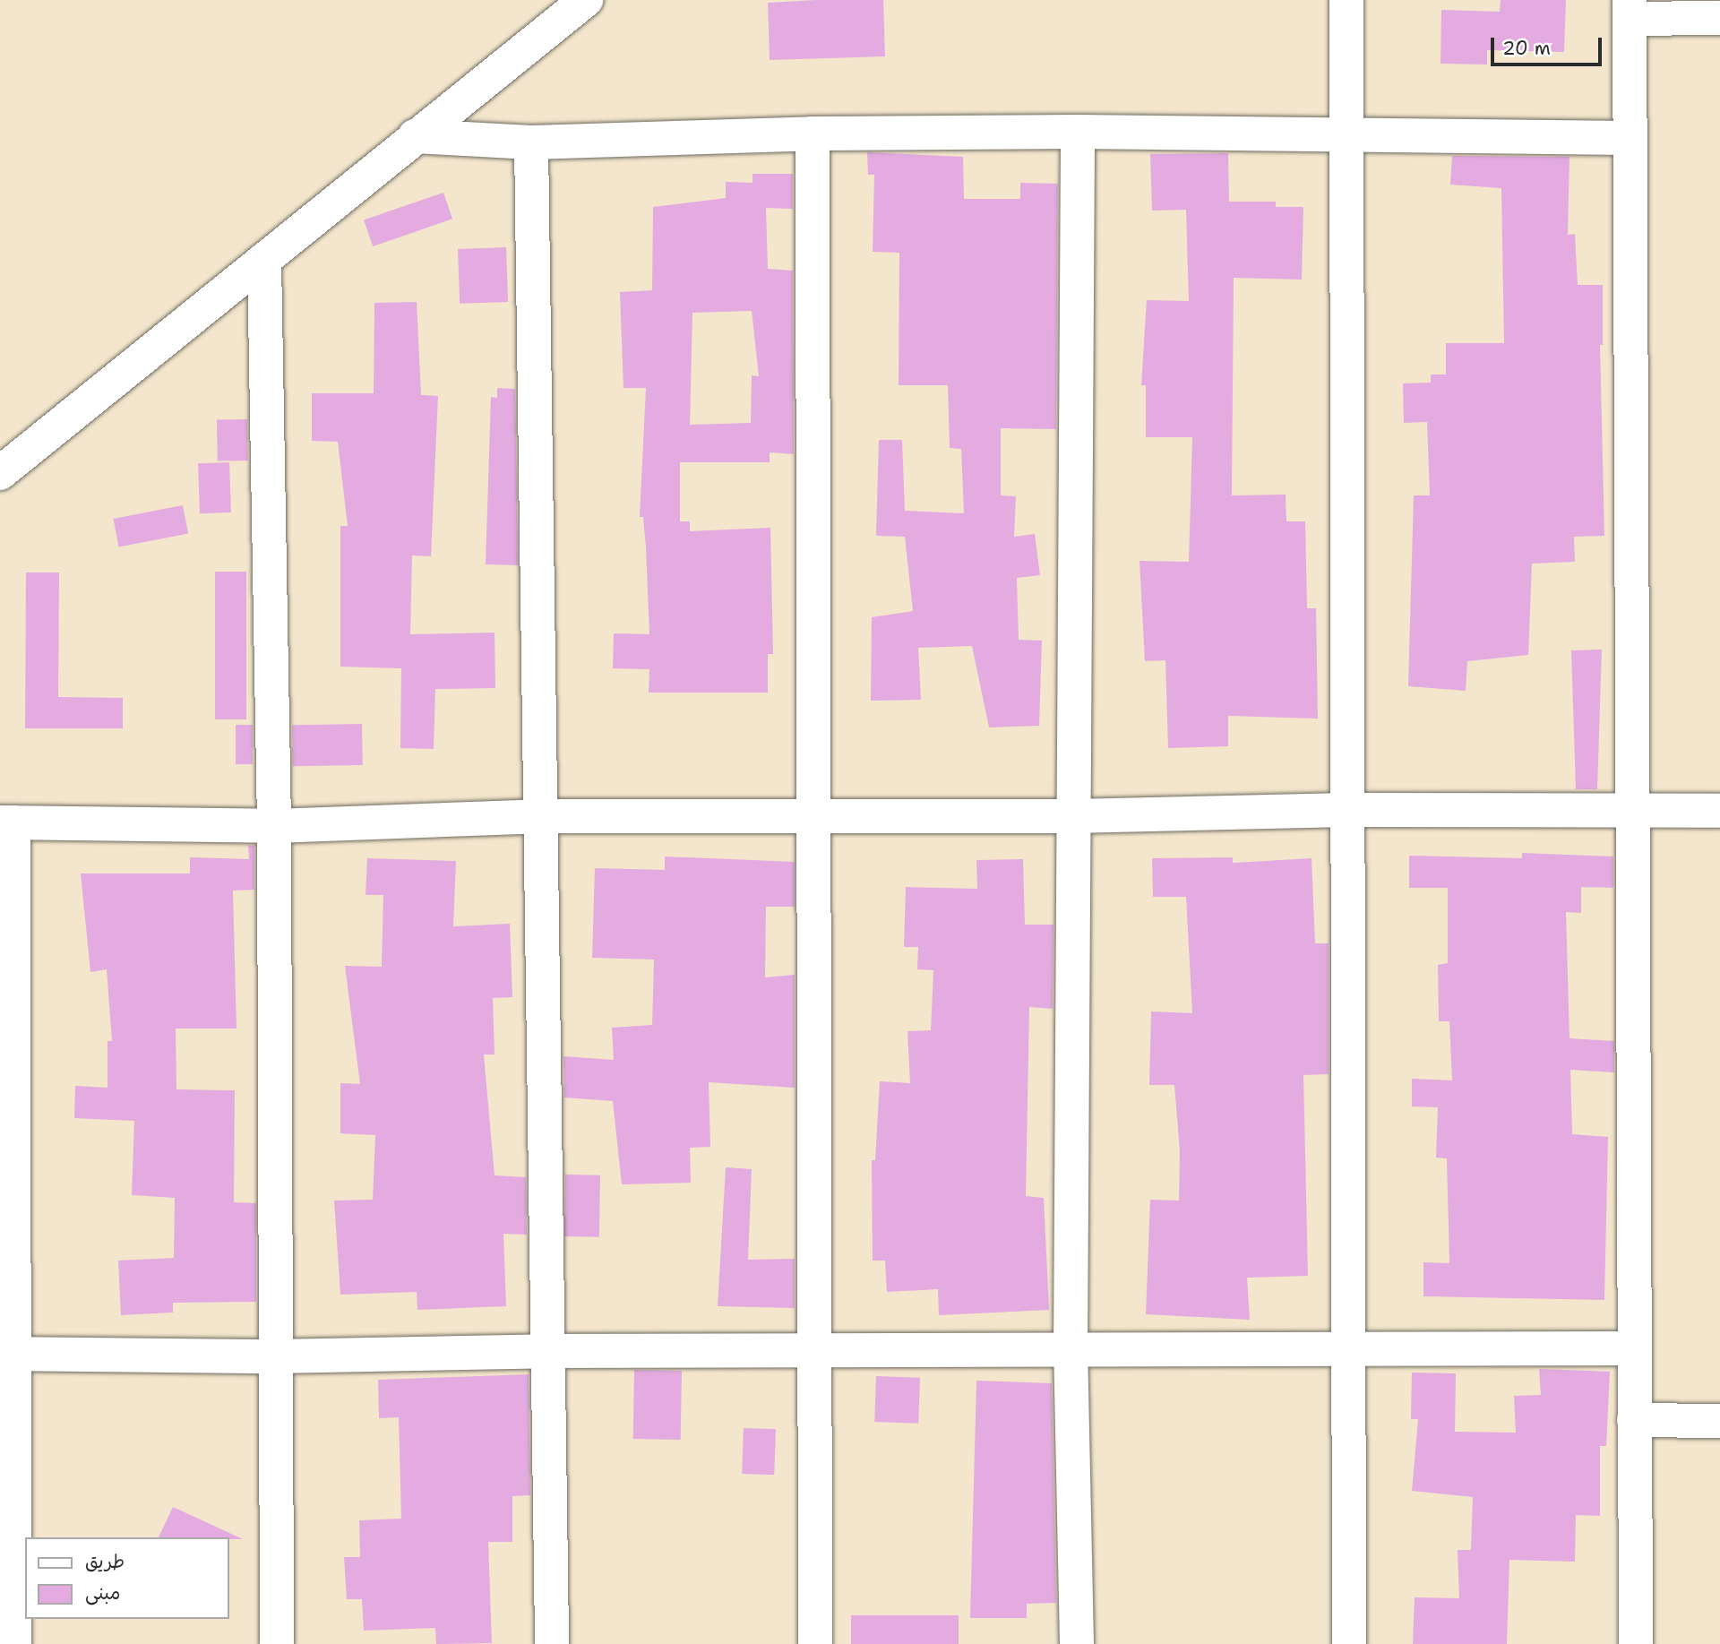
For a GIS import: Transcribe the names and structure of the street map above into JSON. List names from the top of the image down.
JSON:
{
  "legend": ["طريق", "مبنى"],
  "scale_bar": "20 m"
}
